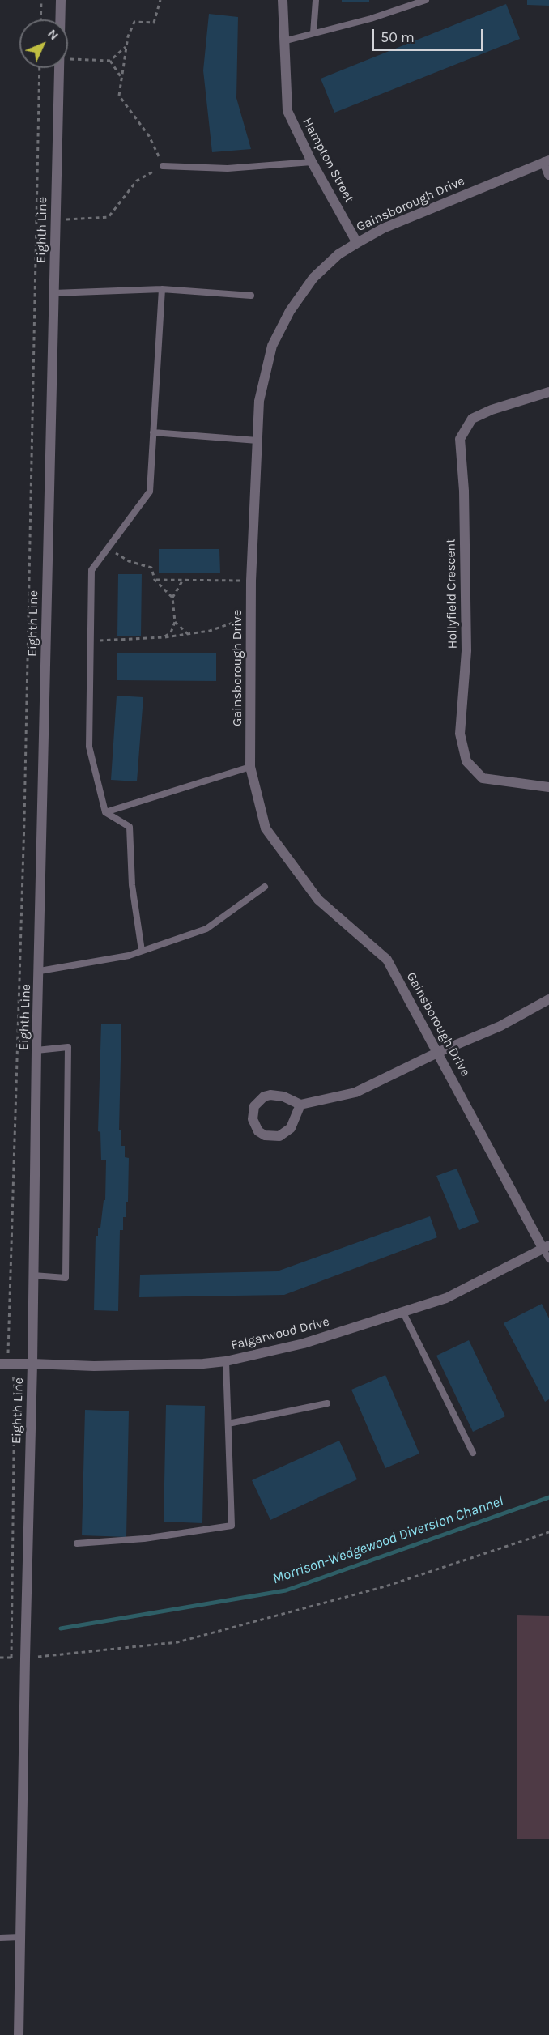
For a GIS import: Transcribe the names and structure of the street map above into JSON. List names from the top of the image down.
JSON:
{
  "streets": {
    "street": [
      "Hampton Street",
      "Gainsborough Drive",
      "Eighth Line",
      "Hollyfield Crescent",
      "Falgarwood Drive"
    ]
  },
  "crossings": [
    ["Hampton Street", "Gainsborough Drive"],
    ["Gainsborough Drive", "Falgarwood Drive"],
    ["Eighth Line", "Falgarwood Drive"]
  ],
  "water": ["Morrison-Wedgewood Diversion Channel"],
  "scale_bar": "50 m",
  "north": "top right"
}
